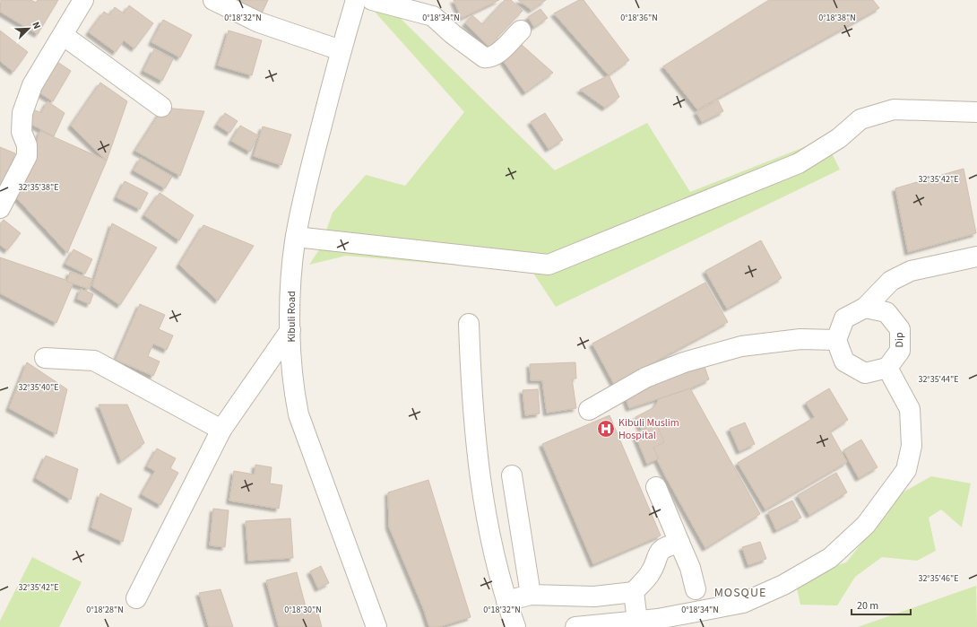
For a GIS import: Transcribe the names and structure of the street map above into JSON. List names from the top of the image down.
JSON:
{
  "streets": {
    "street": ["Kibuli Road", "Dip"]
  },
  "districts": ["MOSQUE"],
  "places": {
    "hospital": ["Kibuli Muslim Hospital"]
  },
  "scale_bar": "20 m",
  "north": "top right",
  "coordinates": [
    "0°18'32\"N",
    "0°18'34\"N",
    "0°18'36\"N",
    "0°18'38\"N",
    "32°35'42\"E",
    "32°35'38\"E",
    "32°35'44\"E",
    "32°35'40\"E",
    "32°35'46\"E",
    "0°18'28\"N",
    "0°18'30\"N"
  ]
}
